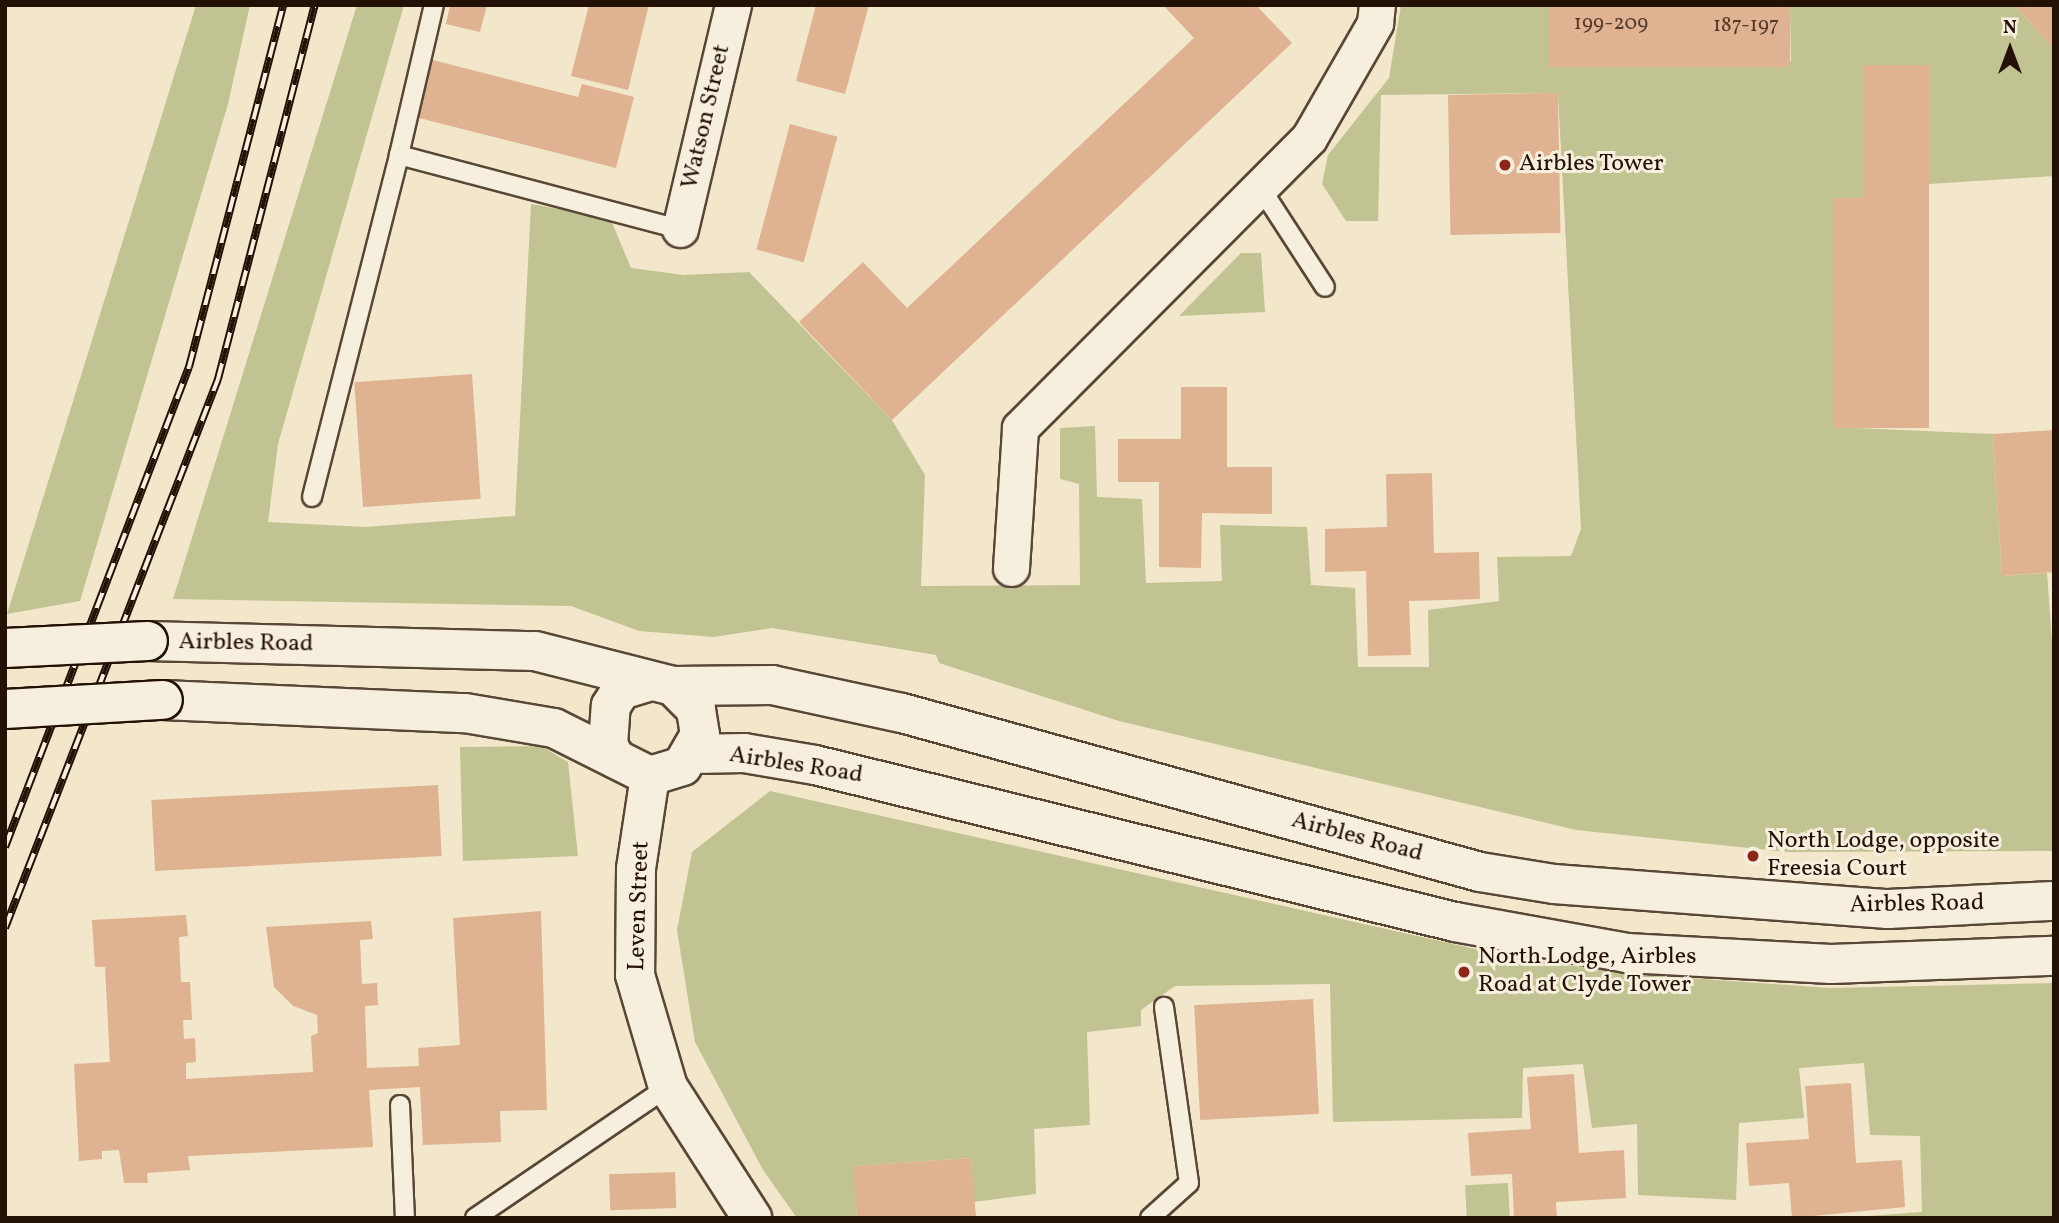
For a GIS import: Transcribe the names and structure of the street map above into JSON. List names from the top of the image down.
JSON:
{
  "streets": {
    "main road": ["Airbles Road", "Leven Street"],
    "street": ["Watson Street"]
  },
  "crossings": [
    ["Airbles Road", "Leven Street"]
  ],
  "places": ["Airbles Tower", "North Lodge, opposite Freesia Court", "North Lodge, Airbles Road at Clyde Tower"],
  "house_numbers": ["199-209", "187-197"],
  "north": "top"
}
